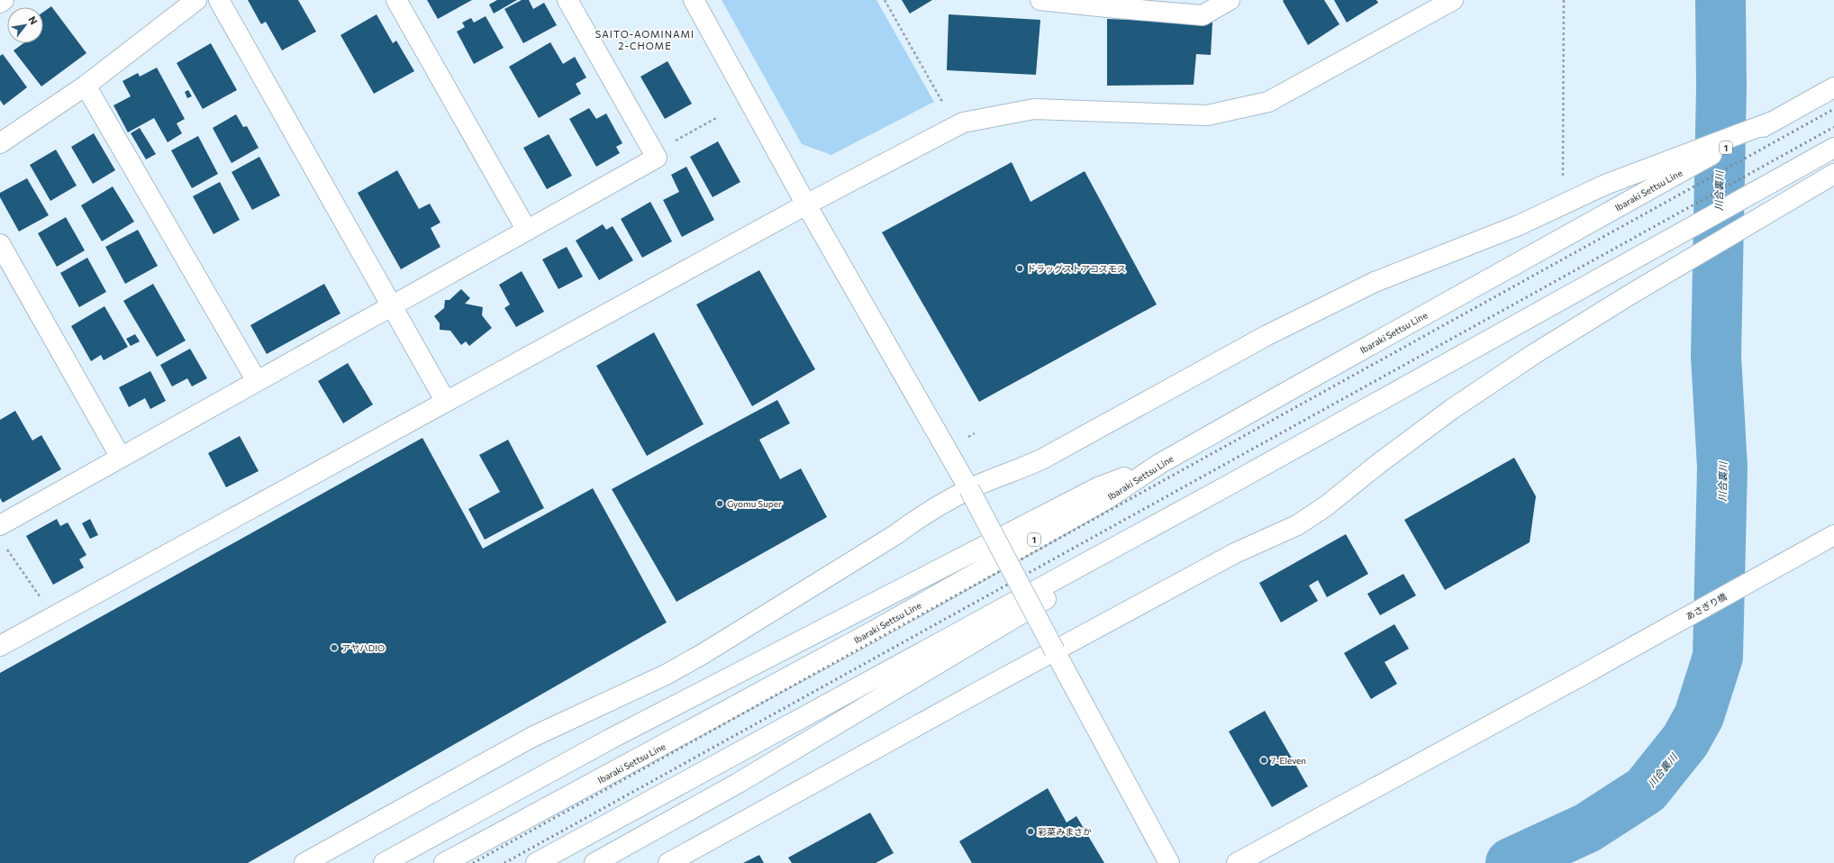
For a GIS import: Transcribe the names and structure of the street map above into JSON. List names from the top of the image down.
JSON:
{
  "streets": {
    "main road": ["1", "Ibaraki Settsu Line", "あさぎり橋"]
  },
  "districts": ["SAITO-AOMINAMI 2-CHOME"],
  "water": ["川合裏川"],
  "places": [
    "ドラッグストアコスモス",
    "Gyomu Super",
    "アヤハDIO",
    "7-Eleven",
    "彩菜みまさか"
  ],
  "north": "top right"
}
